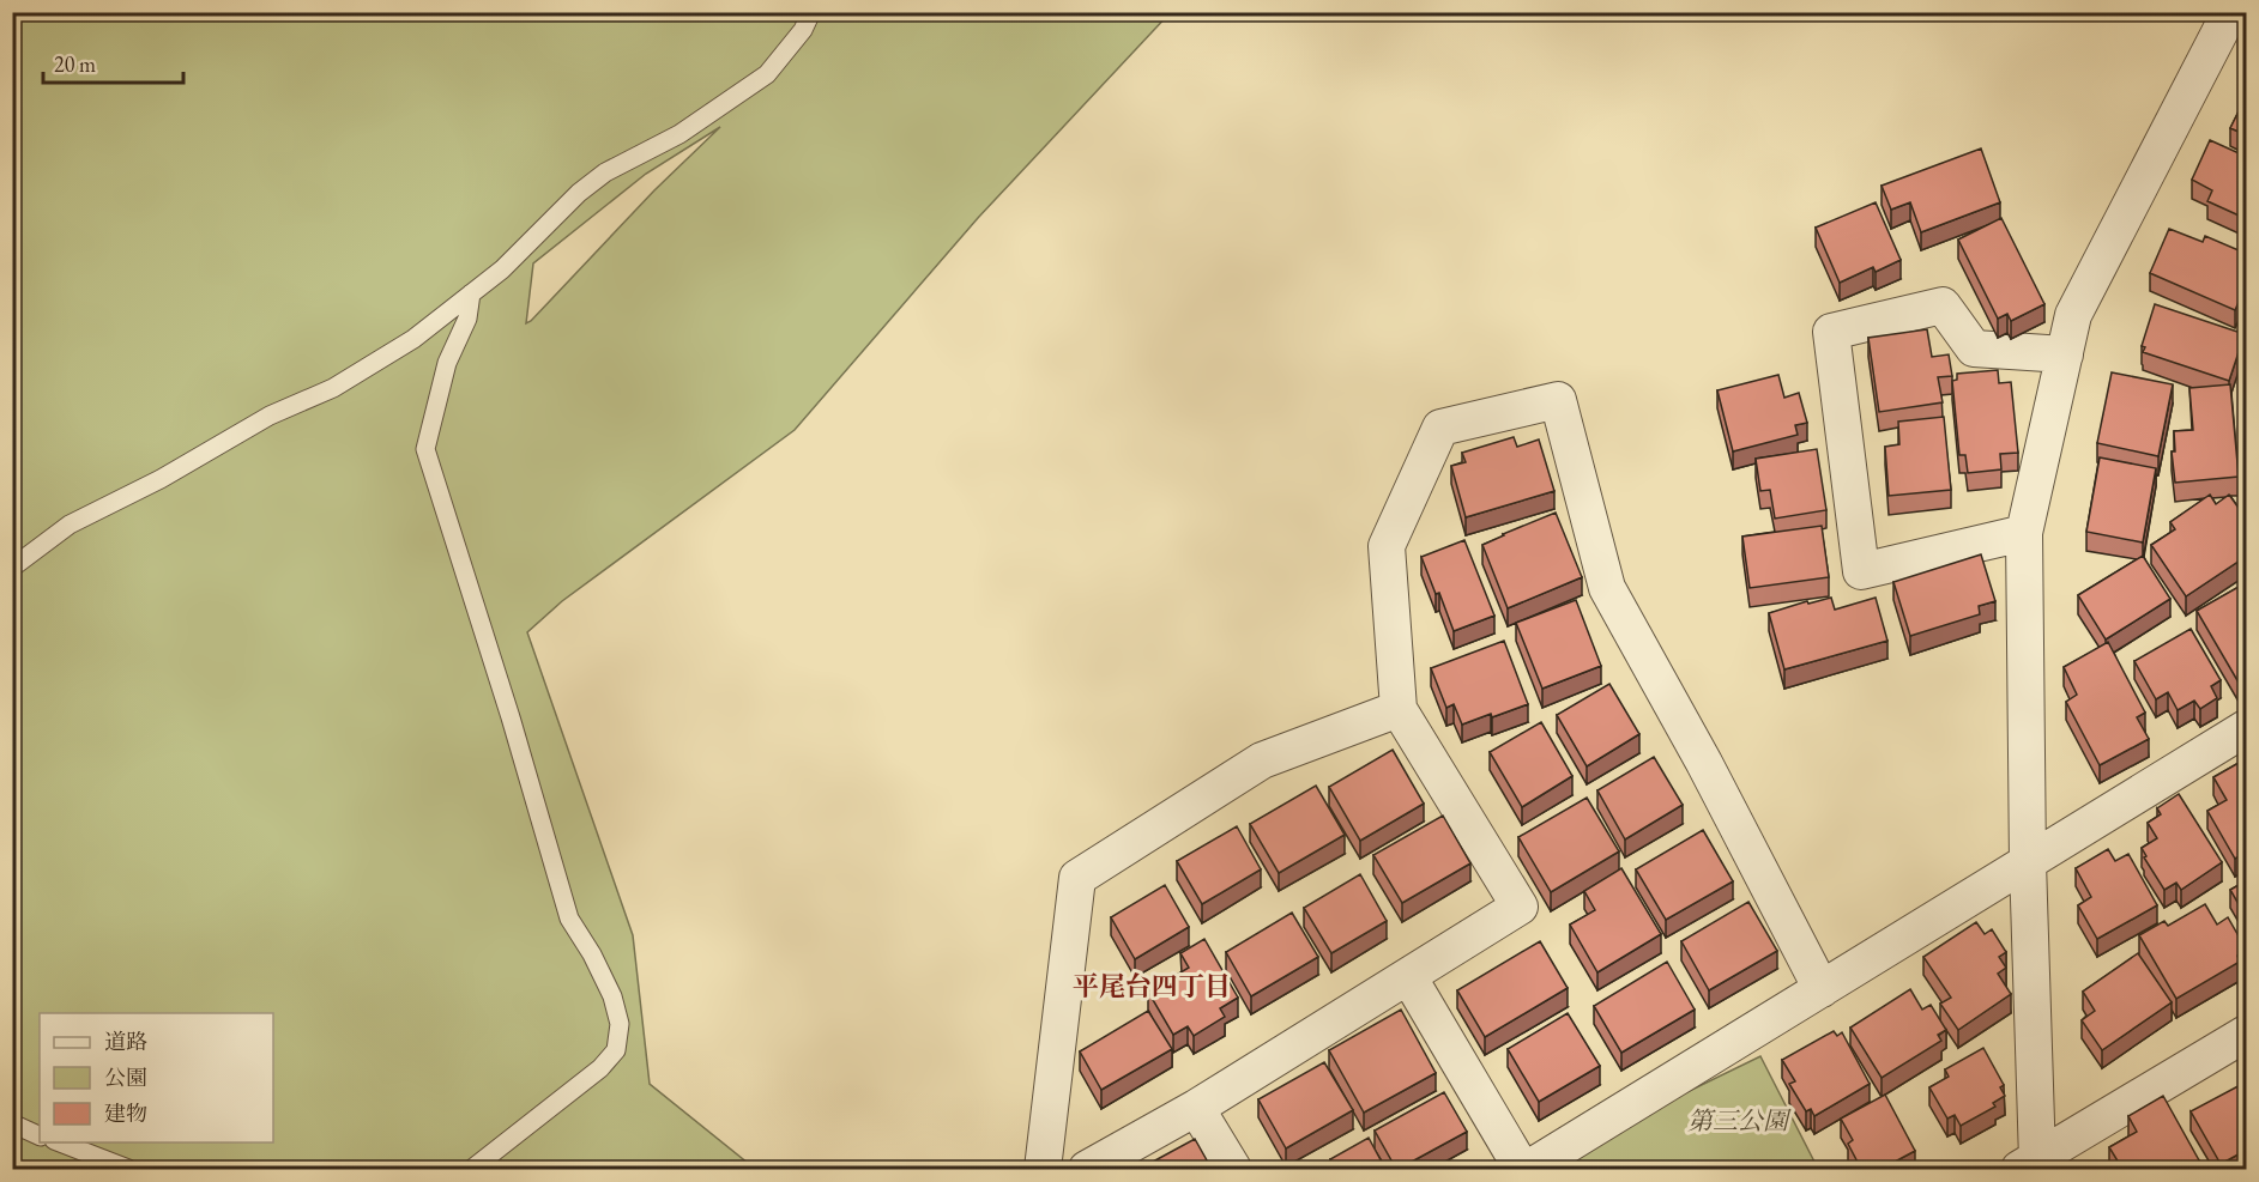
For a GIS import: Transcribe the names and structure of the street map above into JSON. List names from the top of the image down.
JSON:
{
  "districts": ["平尾台四丁目"],
  "parks": ["第三公園"],
  "legend": ["道路", "公園", "建物"],
  "scale_bar": "20 m"
}
